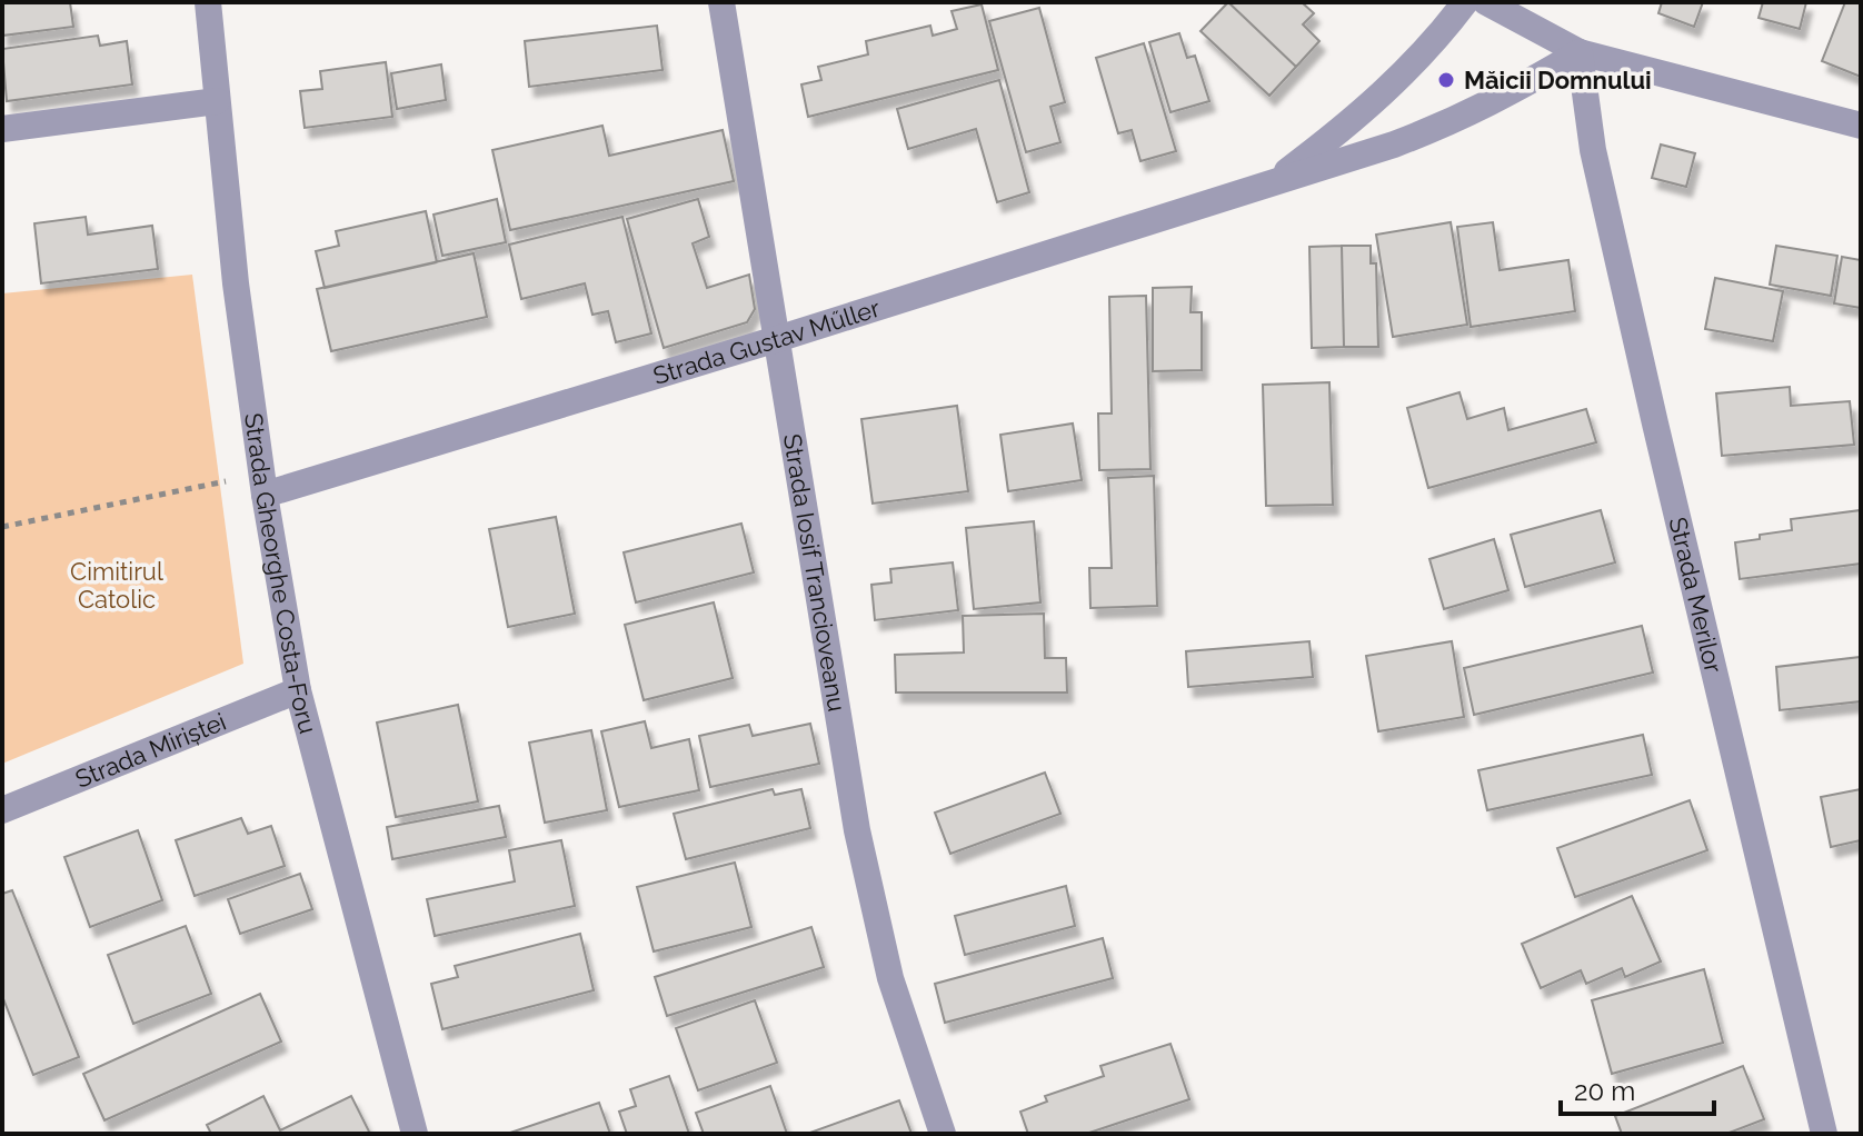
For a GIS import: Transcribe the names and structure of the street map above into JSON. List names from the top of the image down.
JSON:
{
  "streets": {
    "street": [
      "Strada Gustav Műller",
      "Strada Iosif Trancioveanu",
      "Strada Gheorghe Costa-Foru",
      "Strada Merilor",
      "Strada Miriștei"
    ]
  },
  "crossings": [
    ["Strada Gustav Műller", "Strada Iosif Trancioveanu"],
    ["Strada Gustav Műller", "Strada Gheorghe Costa-Foru"],
    ["Strada Gustav Műller", "Strada Merilor"],
    ["Strada Gheorghe Costa-Foru", "Strada Miriștei"]
  ],
  "parks": ["Cimitirul Catolic"],
  "places": ["Măicii Domnului"],
  "scale_bar": "20 m"
}
